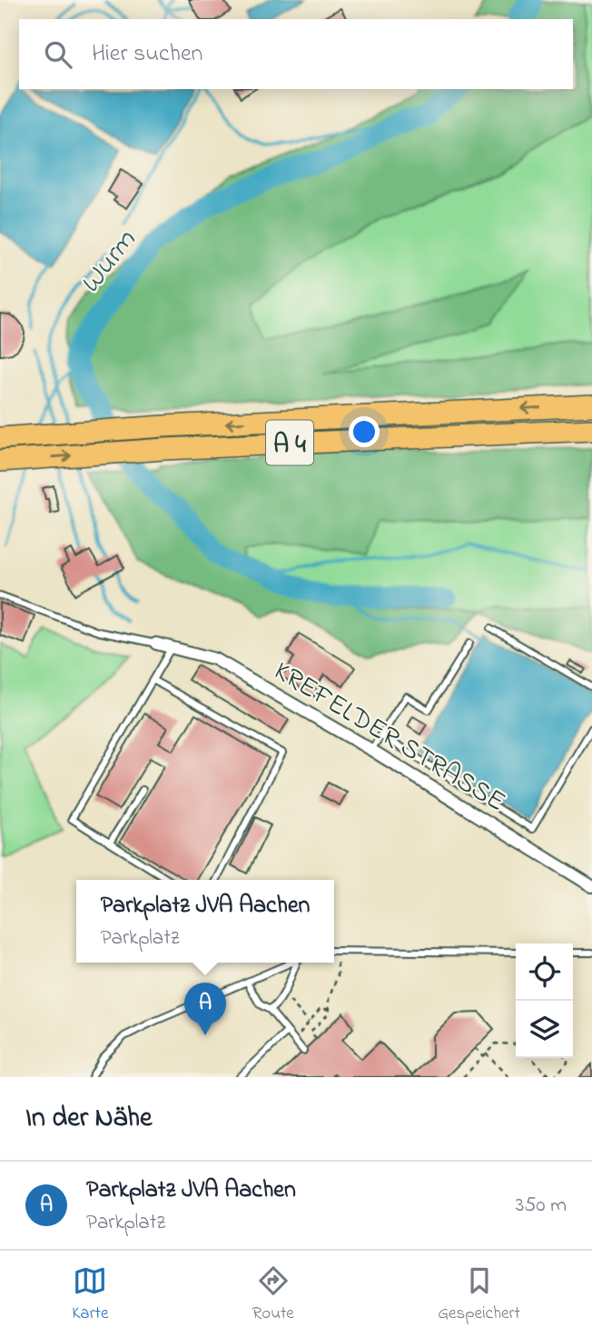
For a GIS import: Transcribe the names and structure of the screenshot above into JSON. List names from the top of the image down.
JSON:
{
  "streets": {
    "highway": ["A 4"],
    "street": ["KREFELDER STRASSE"]
  },
  "water": ["Wurm"],
  "page": {
    "search": "Hier suchen",
    "popup": ["Parkplatz JVA Aachen", "Parkplatz"],
    "pins": "A",
    "heading": "In der Nähe",
    "list": [
      {
        "mark": "A",
        "name": "Parkplatz JVA Aachen",
        "note": "Parkplatz",
        "value": "350 m"
      }
    ],
    "nav": ["Karte", "Route", "Gespeichert"]
  }
}
